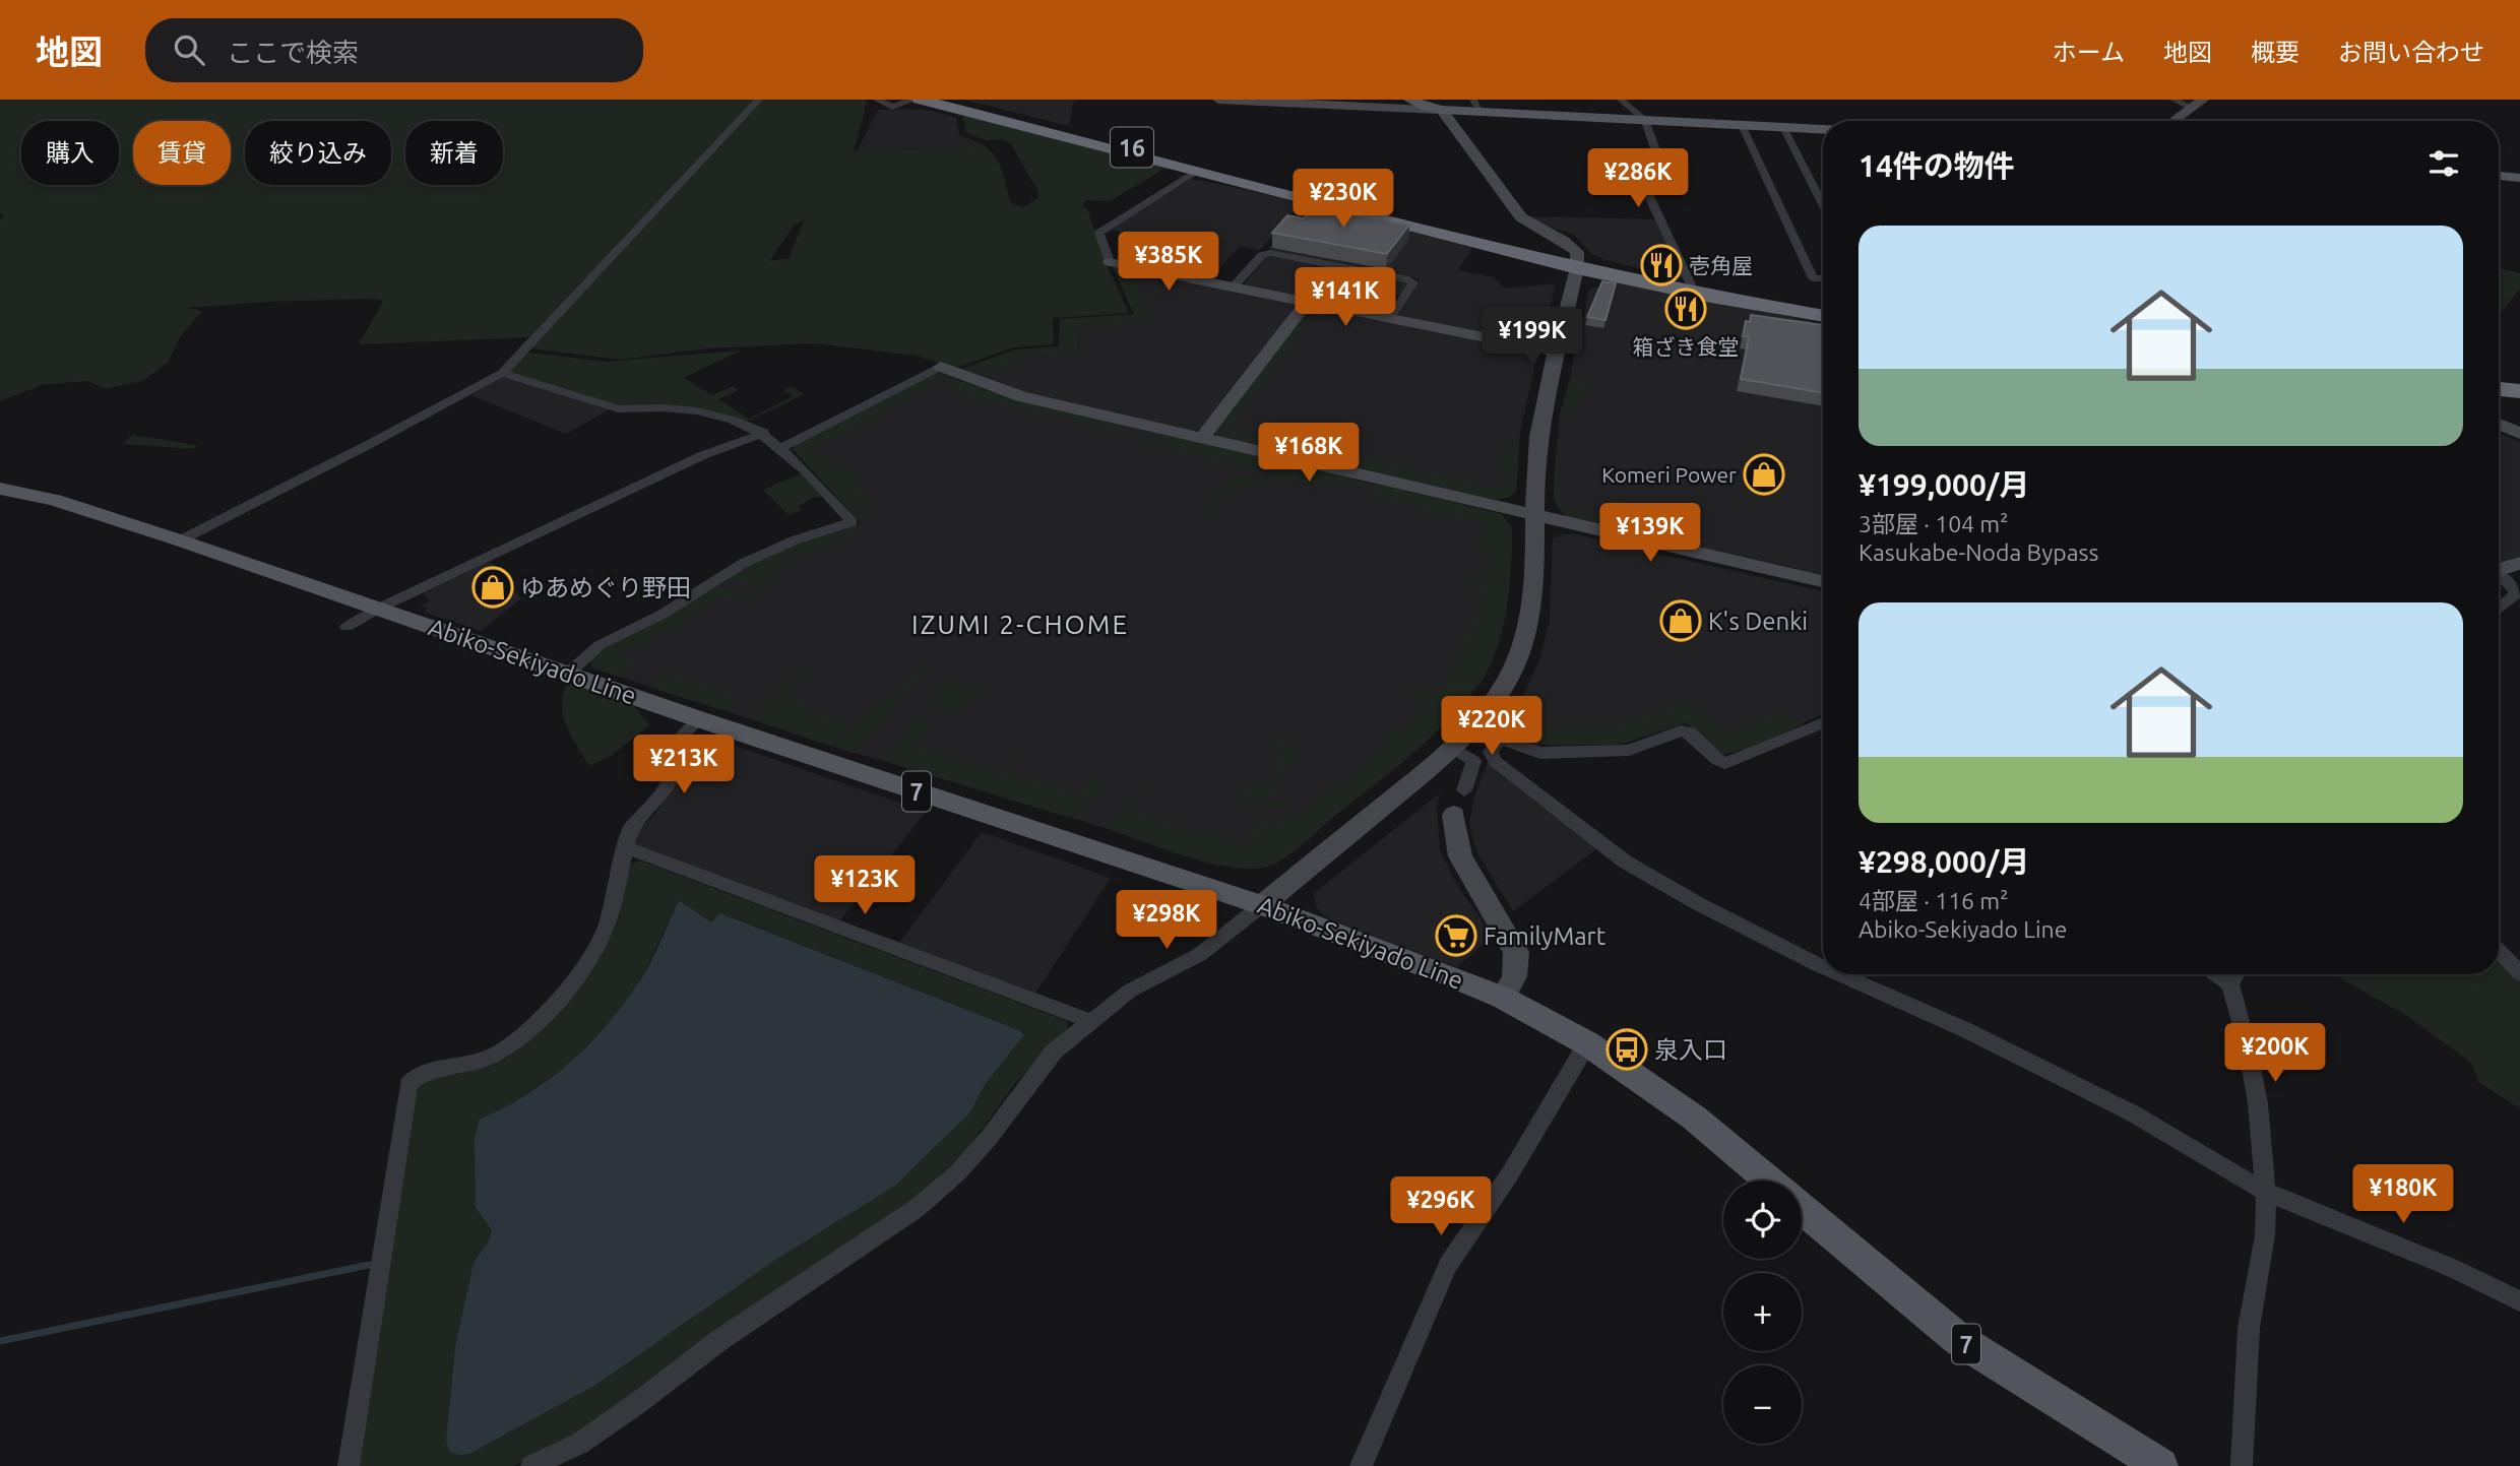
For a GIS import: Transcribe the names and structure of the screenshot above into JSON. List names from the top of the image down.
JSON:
{
  "streets": {
    "highway": ["16"],
    "main road": ["Abiko-Sekiyado Line", "7"]
  },
  "districts": ["IZUMI 2-CHOME"],
  "places": {
    "restaurant": ["壱角屋", "箱ざき食堂"],
    "shop": ["Komeri Power", "ゆあめぐり野田", "K's Denki"],
    "supermarket": ["FamilyMart"],
    "bus stop": ["泉入口"]
  },
  "page": {
    "header": "地図",
    "search": "ここで検索",
    "nav": [
      "ホーム",
      "地図",
      "概要",
      "お問い合わせ"
    ],
    "chip": [
      "購入",
      "賃貸",
      "絞り込み",
      "新着"
    ],
    "heading": "14件の物件",
    "price": [
      "¥286K",
      "¥230K",
      "¥385K",
      "¥141K",
      "¥199K",
      "¥168K",
      "¥139K",
      "¥220K",
      "¥213K",
      "¥123K",
      "¥298K",
      "¥200K",
      "¥180K",
      "¥296K"
    ],
    "list": [
      {
        "name": "¥199,000/月",
        "note": "3部屋 · 104 m² · Kasukabe-Noda Bypass"
      },
      {
        "name": "¥298,000/月",
        "note": "4部屋 · 116 m² · Abiko-Sekiyado Line"
      }
    ],
    "map_buttons": ["+", "−"]
  }
}
